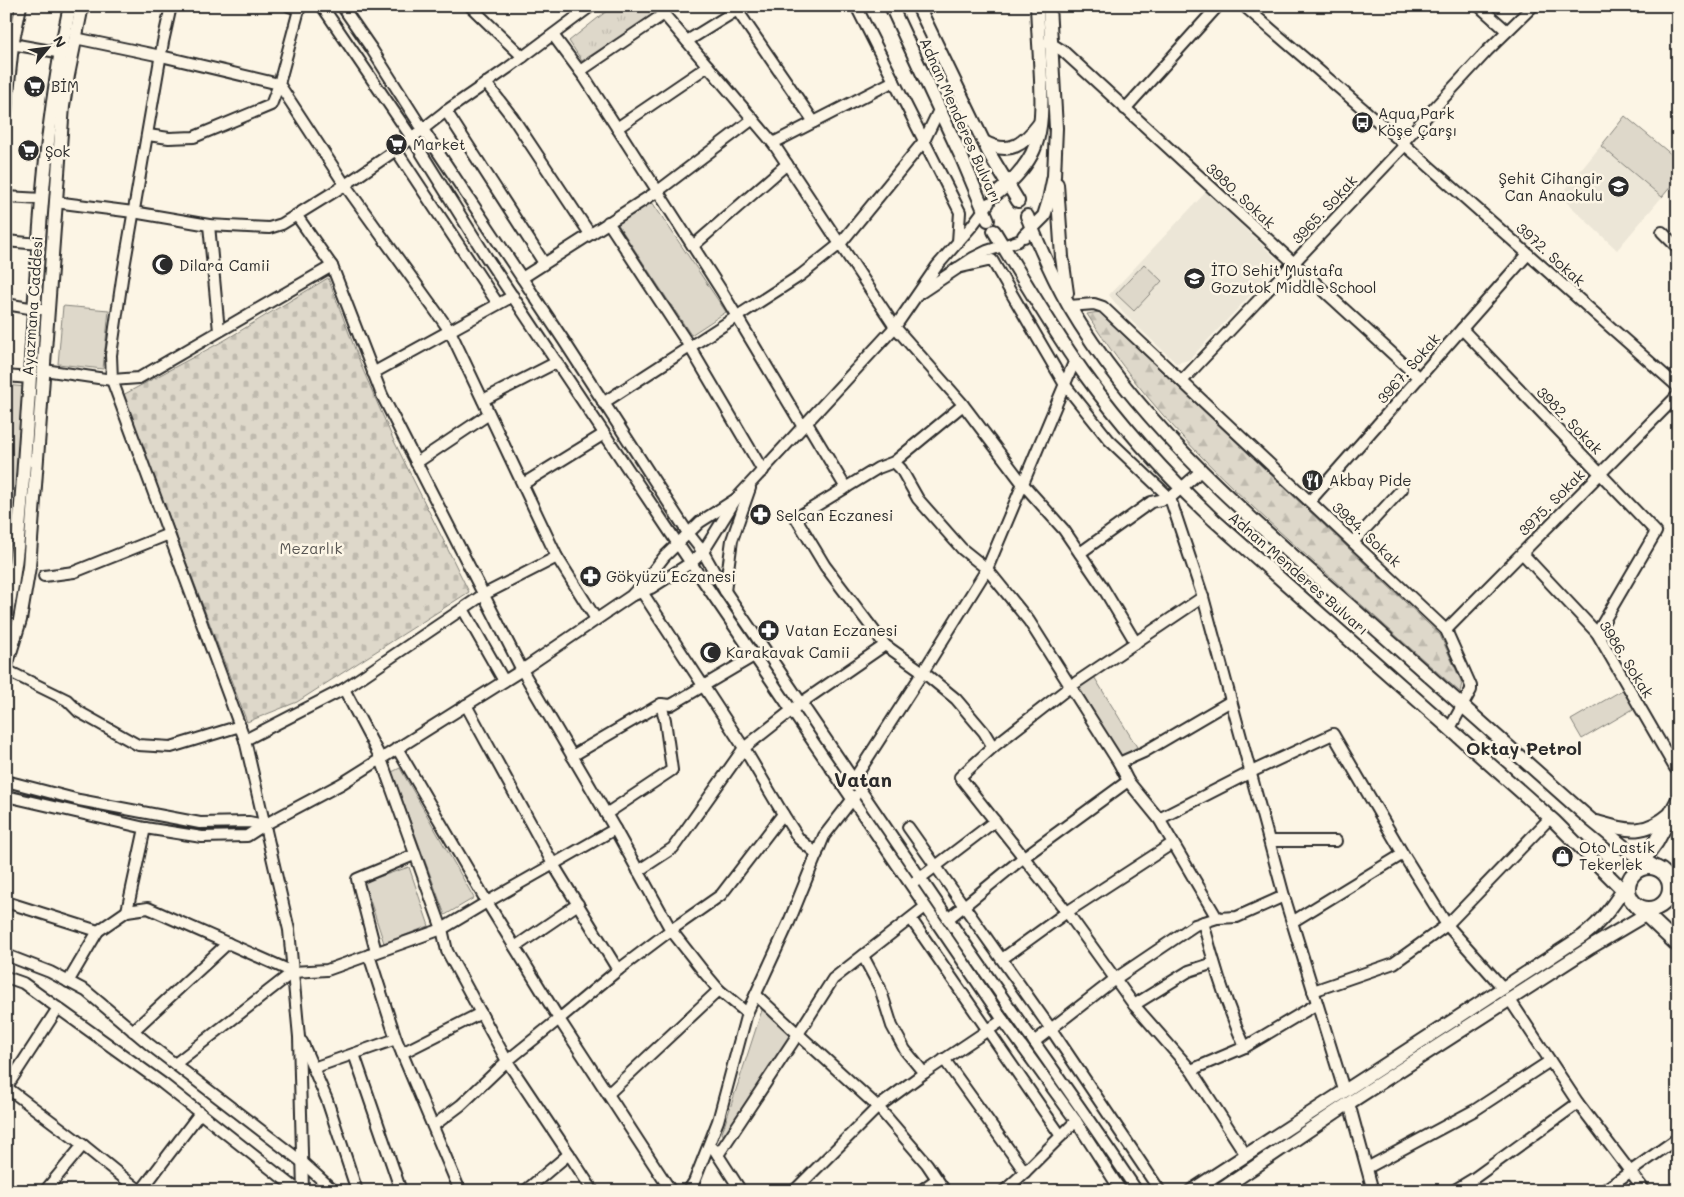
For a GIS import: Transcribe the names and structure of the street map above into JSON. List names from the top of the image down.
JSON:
{
  "streets": {
    "highway": ["Adnan Menderes Bulvarı"],
    "main road": ["Ayazmana Caddesi"],
    "street": [
      "3980. Sokak",
      "3965. Sokak",
      "3972. Sokak",
      "3967. Sokak",
      "3982. Sokak",
      "3975. Sokak",
      "3984. Sokak",
      "3986. Sokak"
    ]
  },
  "crossings": [
    ["Adnan Menderes Bulvarı", "3984. Sokak"],
    ["3980. Sokak", "3965. Sokak"],
    ["3980. Sokak", "3967. Sokak"],
    ["3965. Sokak", "3972. Sokak"],
    ["3965. Sokak", "3984. Sokak"],
    ["3972. Sokak", "3967. Sokak"],
    ["3967. Sokak", "3982. Sokak"],
    ["3967. Sokak", "3984. Sokak"],
    ["3982. Sokak", "3975. Sokak"],
    ["3982. Sokak", "3986. Sokak"],
    ["3975. Sokak", "3984. Sokak"],
    ["3975. Sokak", "3986. Sokak"]
  ],
  "districts": ["Oktay Petrol", "Vatan"],
  "parks": ["Mezarlık"],
  "places": {
    "supermarket": ["BİM", "Market", "Şok"],
    "bus stop": ["Aqua Park Köşe Çarşı"],
    "school or university": ["Şehit Cihangir Can Anaokulu", "İTO Sehit Mustafa Gozutok Middle School"],
    "mosque": ["Dilara Camii", "Karakavak Camii"],
    "restaurant": ["Akbay Pide"],
    "pharmacy": ["Selcan Eczanesi", "Gökyüzü Eczanesi", "Vatan Eczanesi"],
    "shop": ["Oto Lastik Tekerlek"]
  },
  "north": "top right"
}
